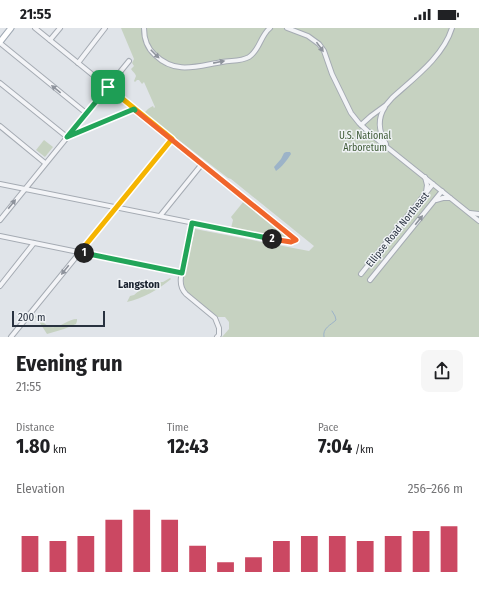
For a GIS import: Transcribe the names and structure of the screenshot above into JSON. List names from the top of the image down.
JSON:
{
  "streets": {
    "street": ["Ellipse Road Northeast"]
  },
  "districts": ["Langston"],
  "parks": ["U.S. National Arboretum"],
  "scale_bar": "200 m",
  "page": {
    "status": "21:55",
    "pins": ["2", "1"],
    "scale": "200 m",
    "heading": ["Evening run", "21:55"],
    "stats": [
      ["Distance", "1.80 km"],
      ["Time", "12:43"],
      ["Pace", "7:04 /km"]
    ],
    "chart": ["Elevation", "256–266 m"]
  }
}
